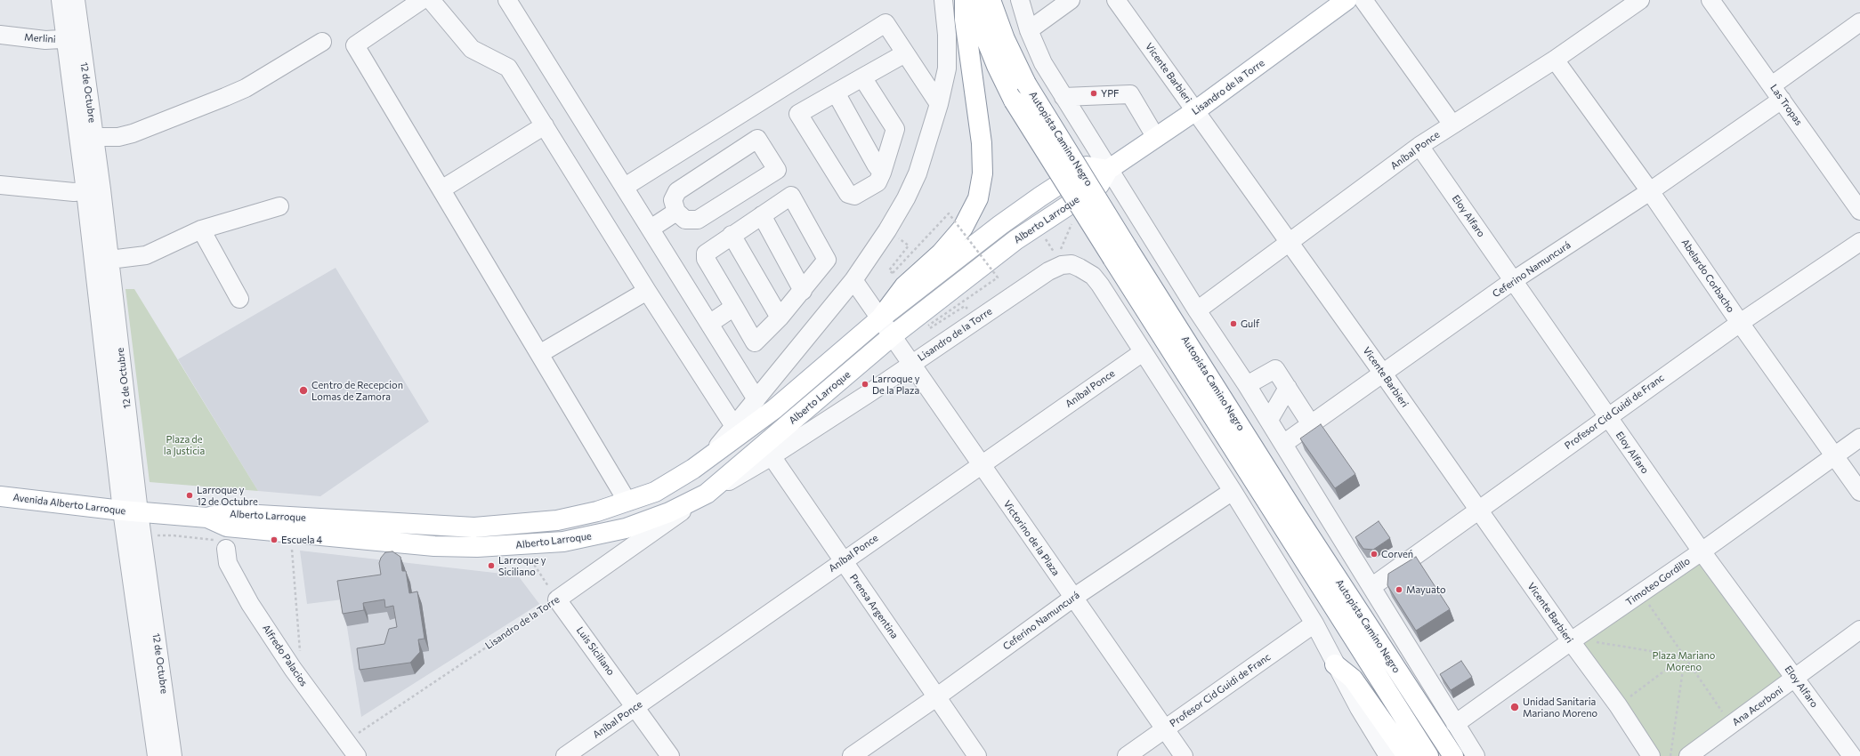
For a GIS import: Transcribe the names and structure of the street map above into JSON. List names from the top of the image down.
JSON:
{
  "streets": {
    "main road": [
      "Lisandro de la Torre",
      "Autopista Camino Negro",
      "Alberto Larroque",
      "Avenida Alberto Larroque"
    ],
    "street": [
      "Merlini",
      "Vicente Barbieri",
      "12 de Octubre",
      "Las Tropas",
      "Aníbal Ponce",
      "Eloy Alfaro",
      "Ceferino Namuncurá",
      "Abelardo Corbacho",
      "Profesor Cid Guidi de Franc",
      "Victorino de la Plaza",
      "Timoteo Gordillo",
      "Prensa Argentina",
      "Luis Siciliano",
      "Alfredo Palacios",
      "Ana Acerboni"
    ]
  },
  "crossings": [
    ["Merlini", "12 de Octubre"],
    ["Vicente Barbieri", "Lisandro de la Torre"],
    ["Vicente Barbieri", "Aníbal Ponce"],
    ["Vicente Barbieri", "Ceferino Namuncurá"],
    ["Vicente Barbieri", "Profesor Cid Guidi de Franc"],
    ["Vicente Barbieri", "Timoteo Gordillo"],
    ["Lisandro de la Torre", "Alberto Larroque"],
    ["Lisandro de la Torre", "Victorino de la Plaza"],
    ["Lisandro de la Torre", "Prensa Argentina"],
    ["Lisandro de la Torre", "Luis Siciliano"],
    ["Lisandro de la Torre", "Alfredo Palacios"],
    ["12 de Octubre", "Alberto Larroque"],
    ["12 de Octubre", "Avenida Alberto Larroque"],
    ["Las Tropas", "Ceferino Namuncurá"],
    ["Aníbal Ponce", "Eloy Alfaro"],
    ["Aníbal Ponce", "Abelardo Corbacho"],
    ["Aníbal Ponce", "Victorino de la Plaza"],
    ["Aníbal Ponce", "Prensa Argentina"],
    ["Aníbal Ponce", "Luis Siciliano"],
    ["Eloy Alfaro", "Ceferino Namuncurá"],
    ["Eloy Alfaro", "Profesor Cid Guidi de Franc"],
    ["Eloy Alfaro", "Timoteo Gordillo"],
    ["Eloy Alfaro", "Ana Acerboni"],
    ["Alberto Larroque", "Avenida Alberto Larroque"],
    ["Alberto Larroque", "Victorino de la Plaza"],
    ["Ceferino Namuncurá", "Abelardo Corbacho"],
    ["Ceferino Namuncurá", "Victorino de la Plaza"],
    ["Ceferino Namuncurá", "Prensa Argentina"],
    ["Abelardo Corbacho", "Profesor Cid Guidi de Franc"],
    ["Abelardo Corbacho", "Timoteo Gordillo"],
    ["Profesor Cid Guidi de Franc", "Victorino de la Plaza"]
  ],
  "parks": ["Plaza de la Justicia", "Plaza Mariano Moreno"],
  "places": [
    "YPF",
    "Gulf",
    "Larroque y De la Plaza",
    "Centro de Recepcion Lomas de Zamora",
    "Larroque y 12 de Octubre",
    "Escuela 4",
    "Corveń",
    "Larroque y Siciliano",
    "Mayuato",
    "Unidad Sanitaria Mariano Moreno"
  ]
}
